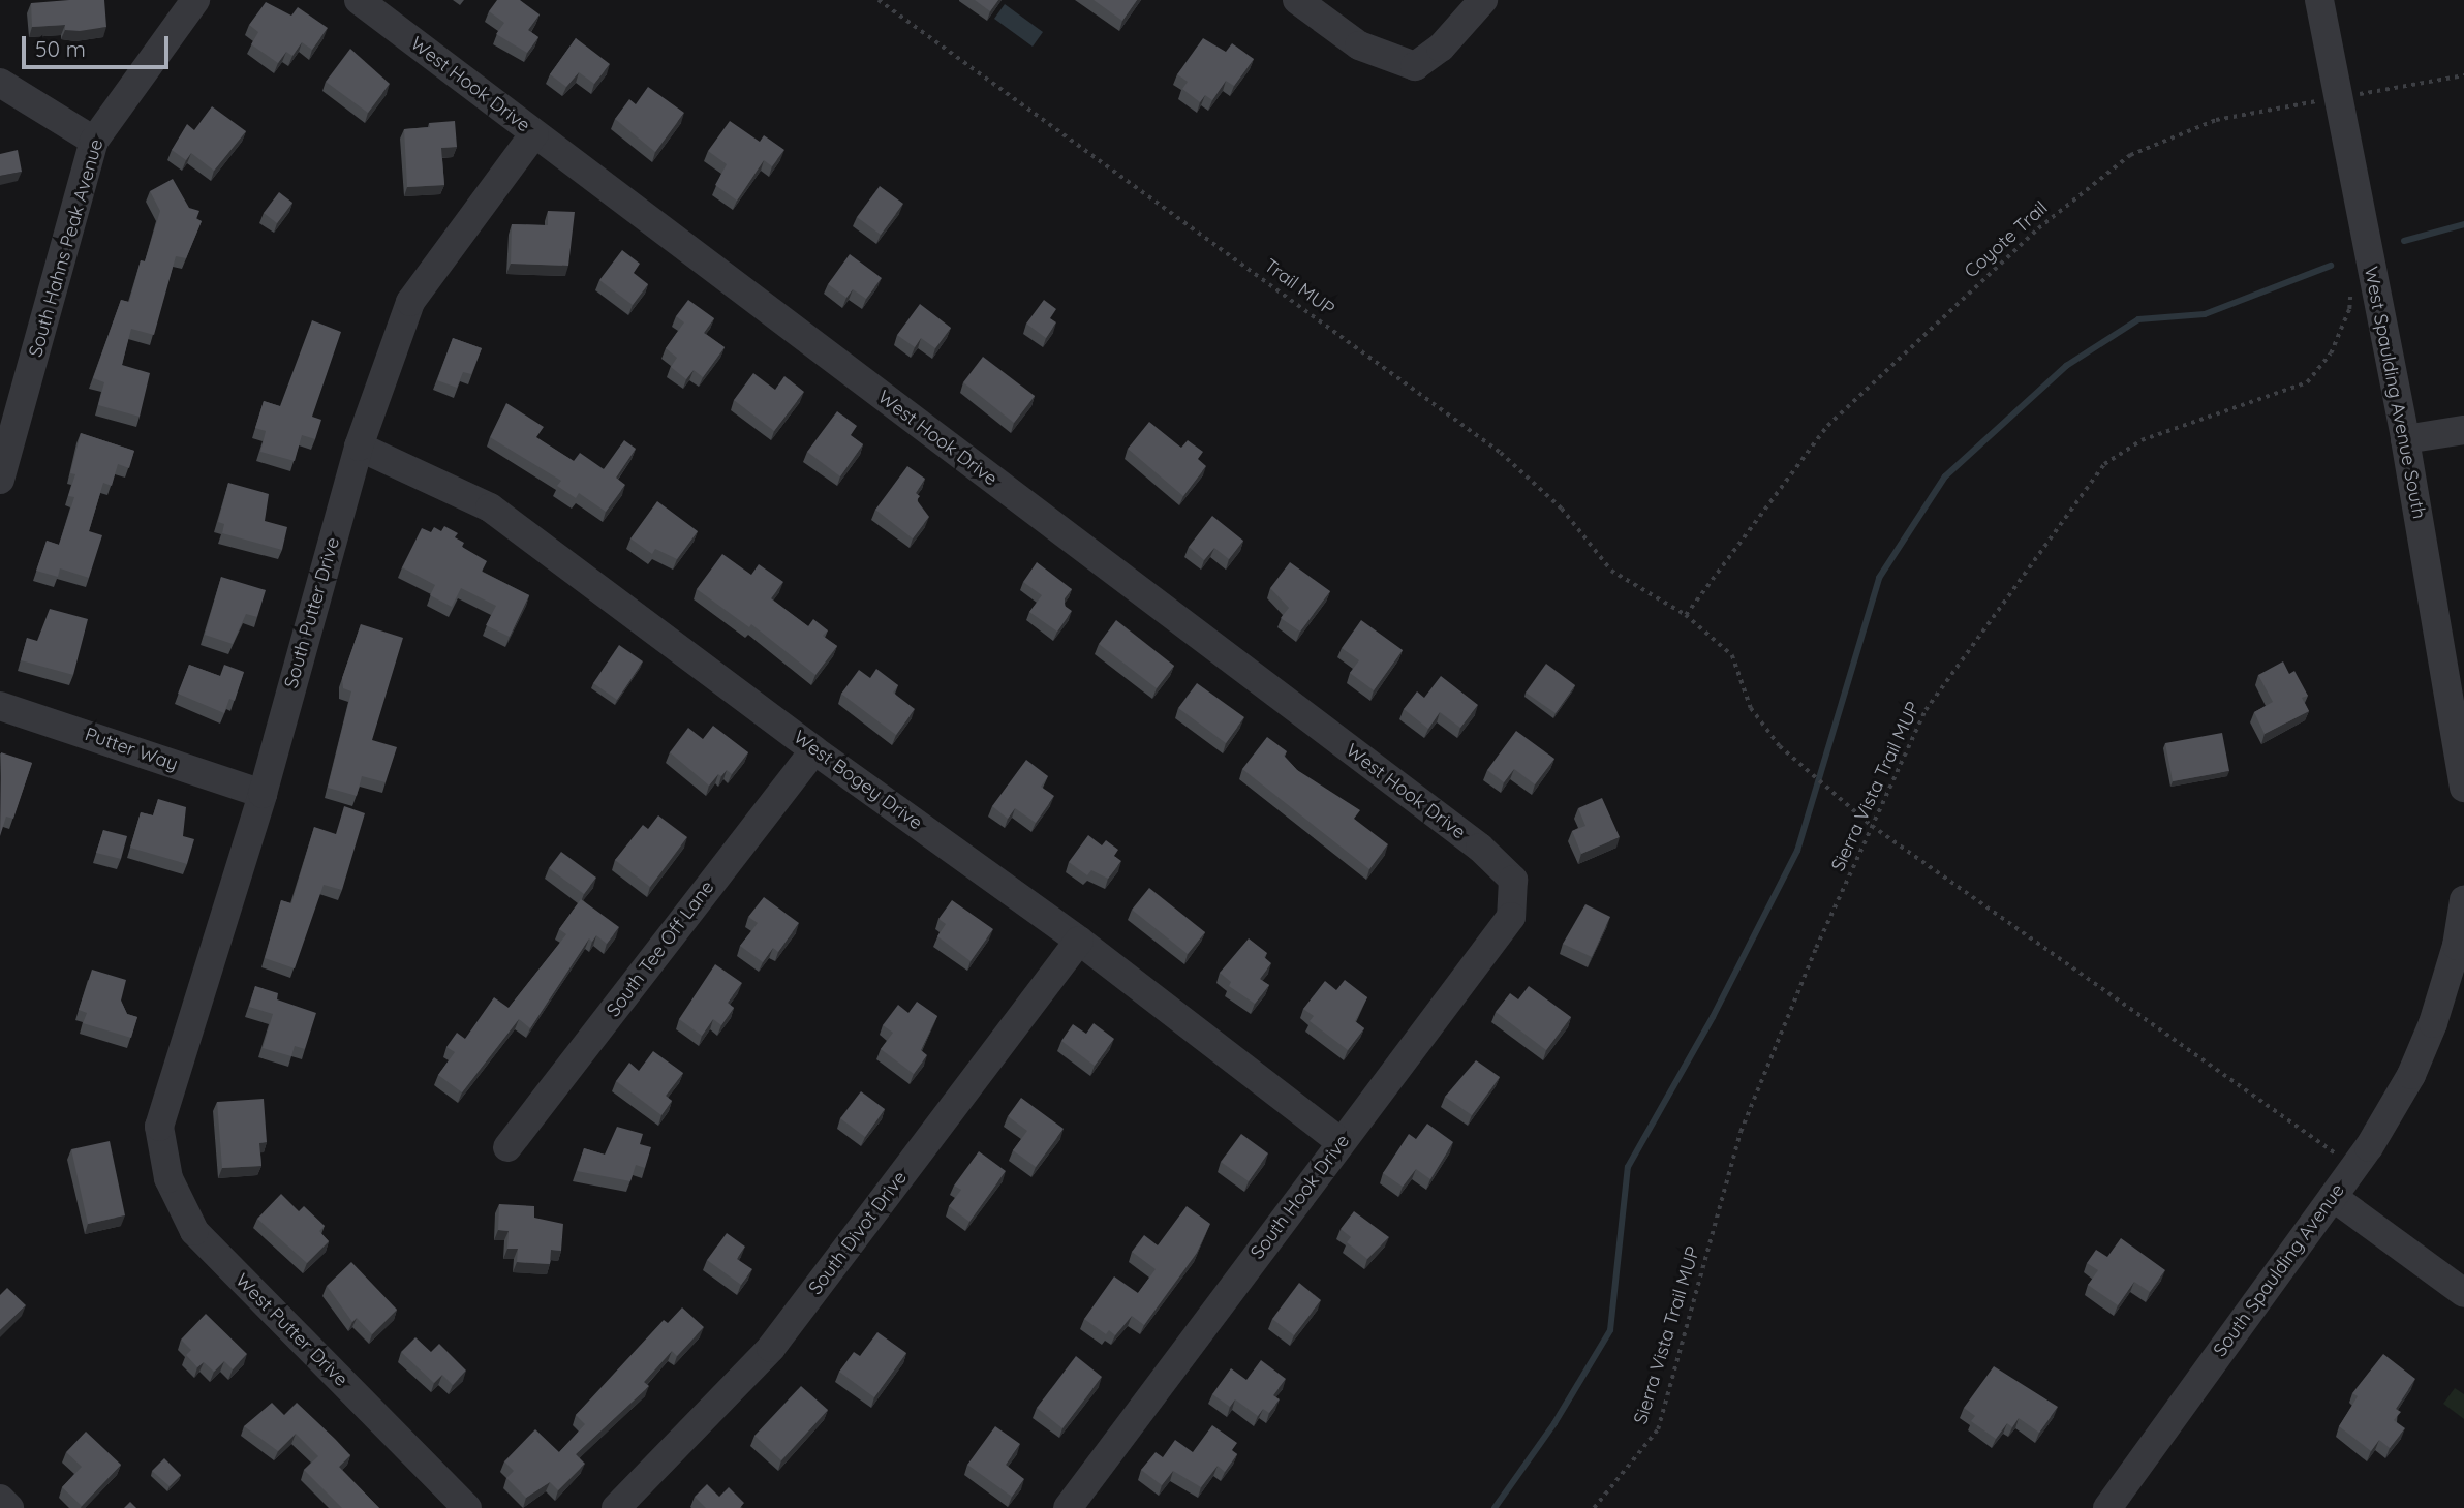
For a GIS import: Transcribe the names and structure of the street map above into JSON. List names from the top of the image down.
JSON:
{
  "streets": {
    "street": [
      "West Hook Drive",
      "South Hahns Peak Avenue",
      "West Spaulding Avenue South",
      "South Putter Drive",
      "Putter Way",
      "West Bogey Drive",
      "South Tee Off Lane",
      "South Hook Drive",
      "South Divot Drive",
      "South Spaulding Avenue",
      "West Putter Drive"
    ],
    "path": ["Coyote Trail", "Trail MUP", "Sierra Vista Trail MUP"]
  },
  "crossings": [
    ["West Hook Drive", "South Putter Drive"],
    ["West Hook Drive", "South Hook Drive"],
    ["Coyote Trail", "Trail MUP"],
    ["Coyote Trail", "West Spaulding Avenue South"],
    ["Trail MUP", "Sierra Vista Trail MUP"],
    ["South Putter Drive", "Putter Way"],
    ["South Putter Drive", "West Bogey Drive"],
    ["South Putter Drive", "West Putter Drive"],
    ["West Bogey Drive", "South Tee Off Lane"],
    ["West Bogey Drive", "South Hook Drive"],
    ["West Bogey Drive", "South Divot Drive"]
  ],
  "scale_bar": "50 m"
}
